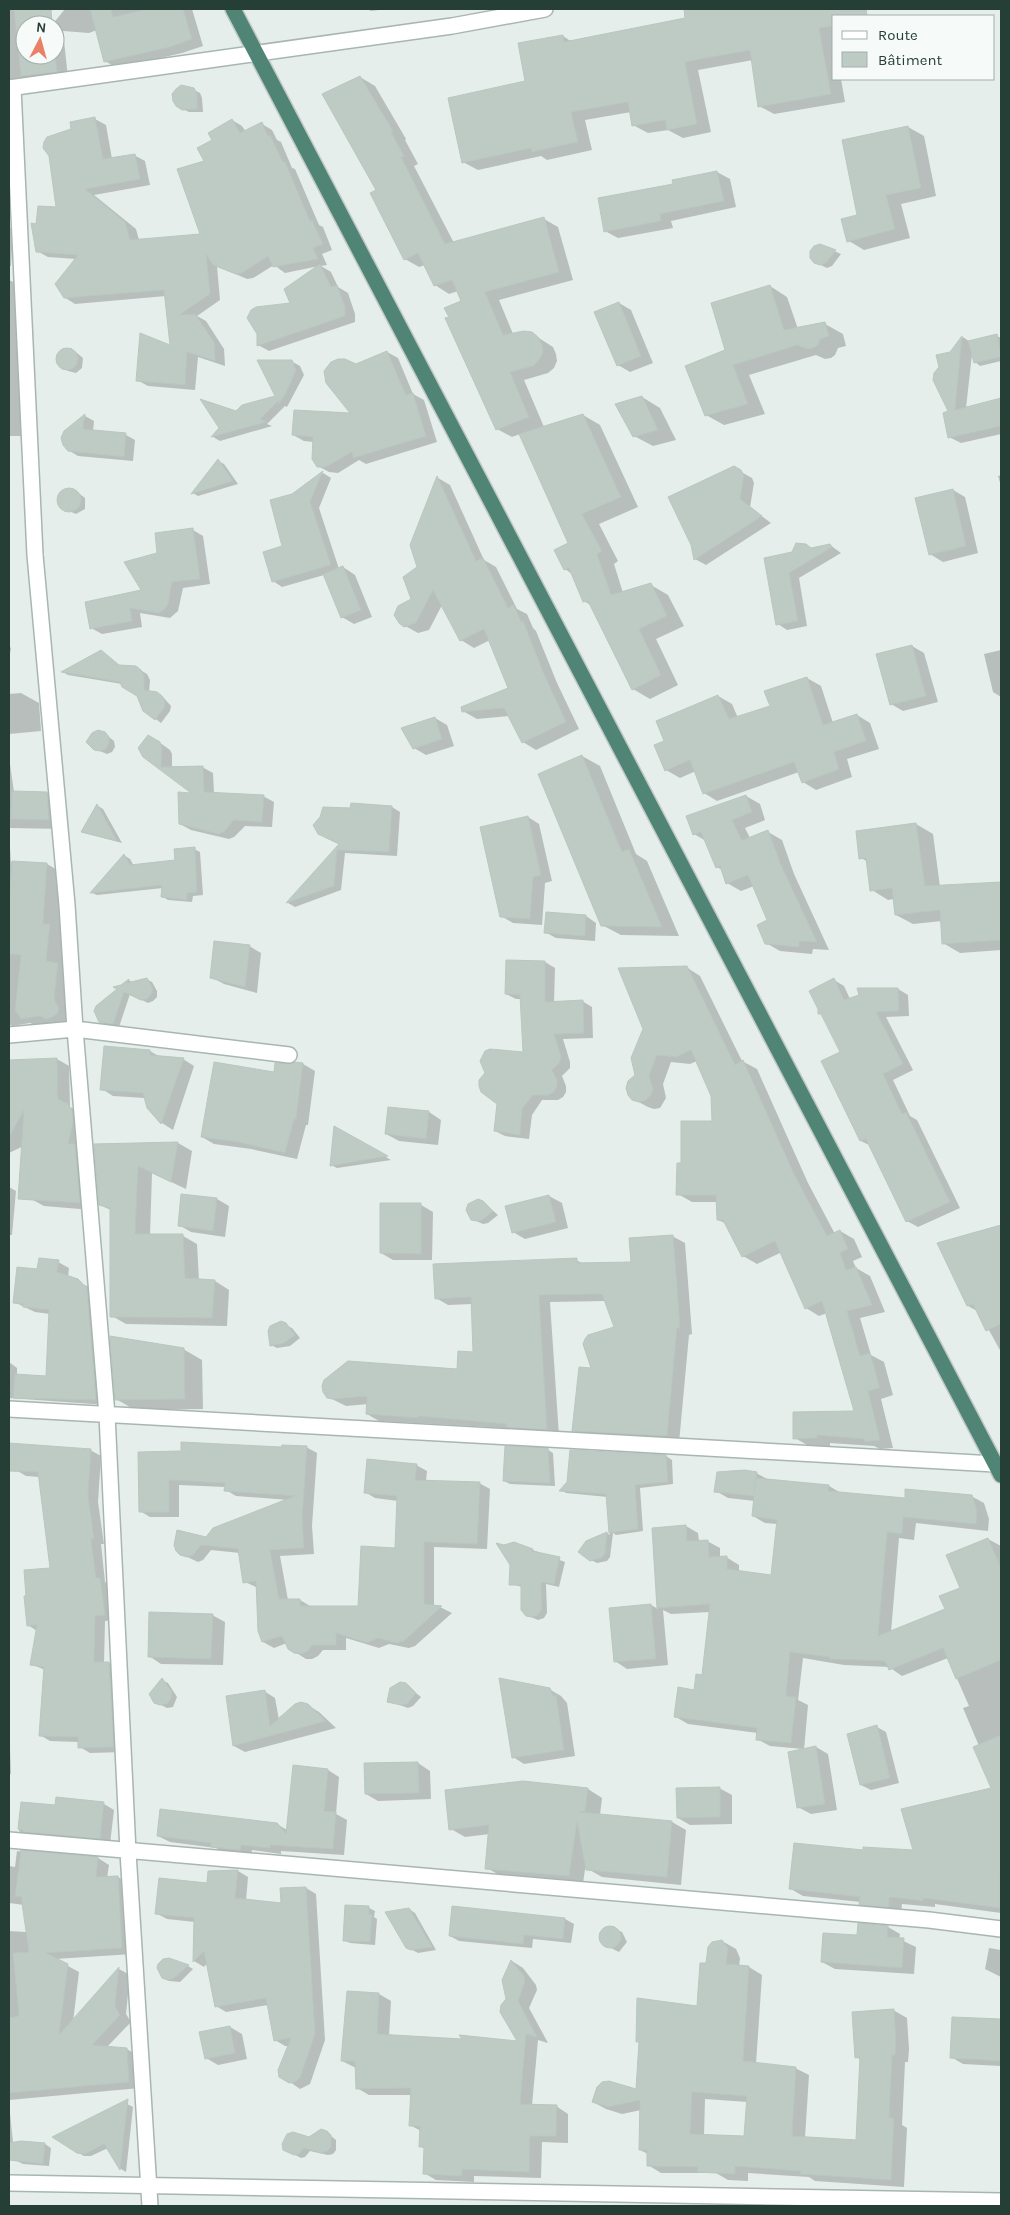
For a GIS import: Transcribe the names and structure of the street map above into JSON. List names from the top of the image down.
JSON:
{
  "legend": ["Route", "Bâtiment"],
  "north": "top"
}
